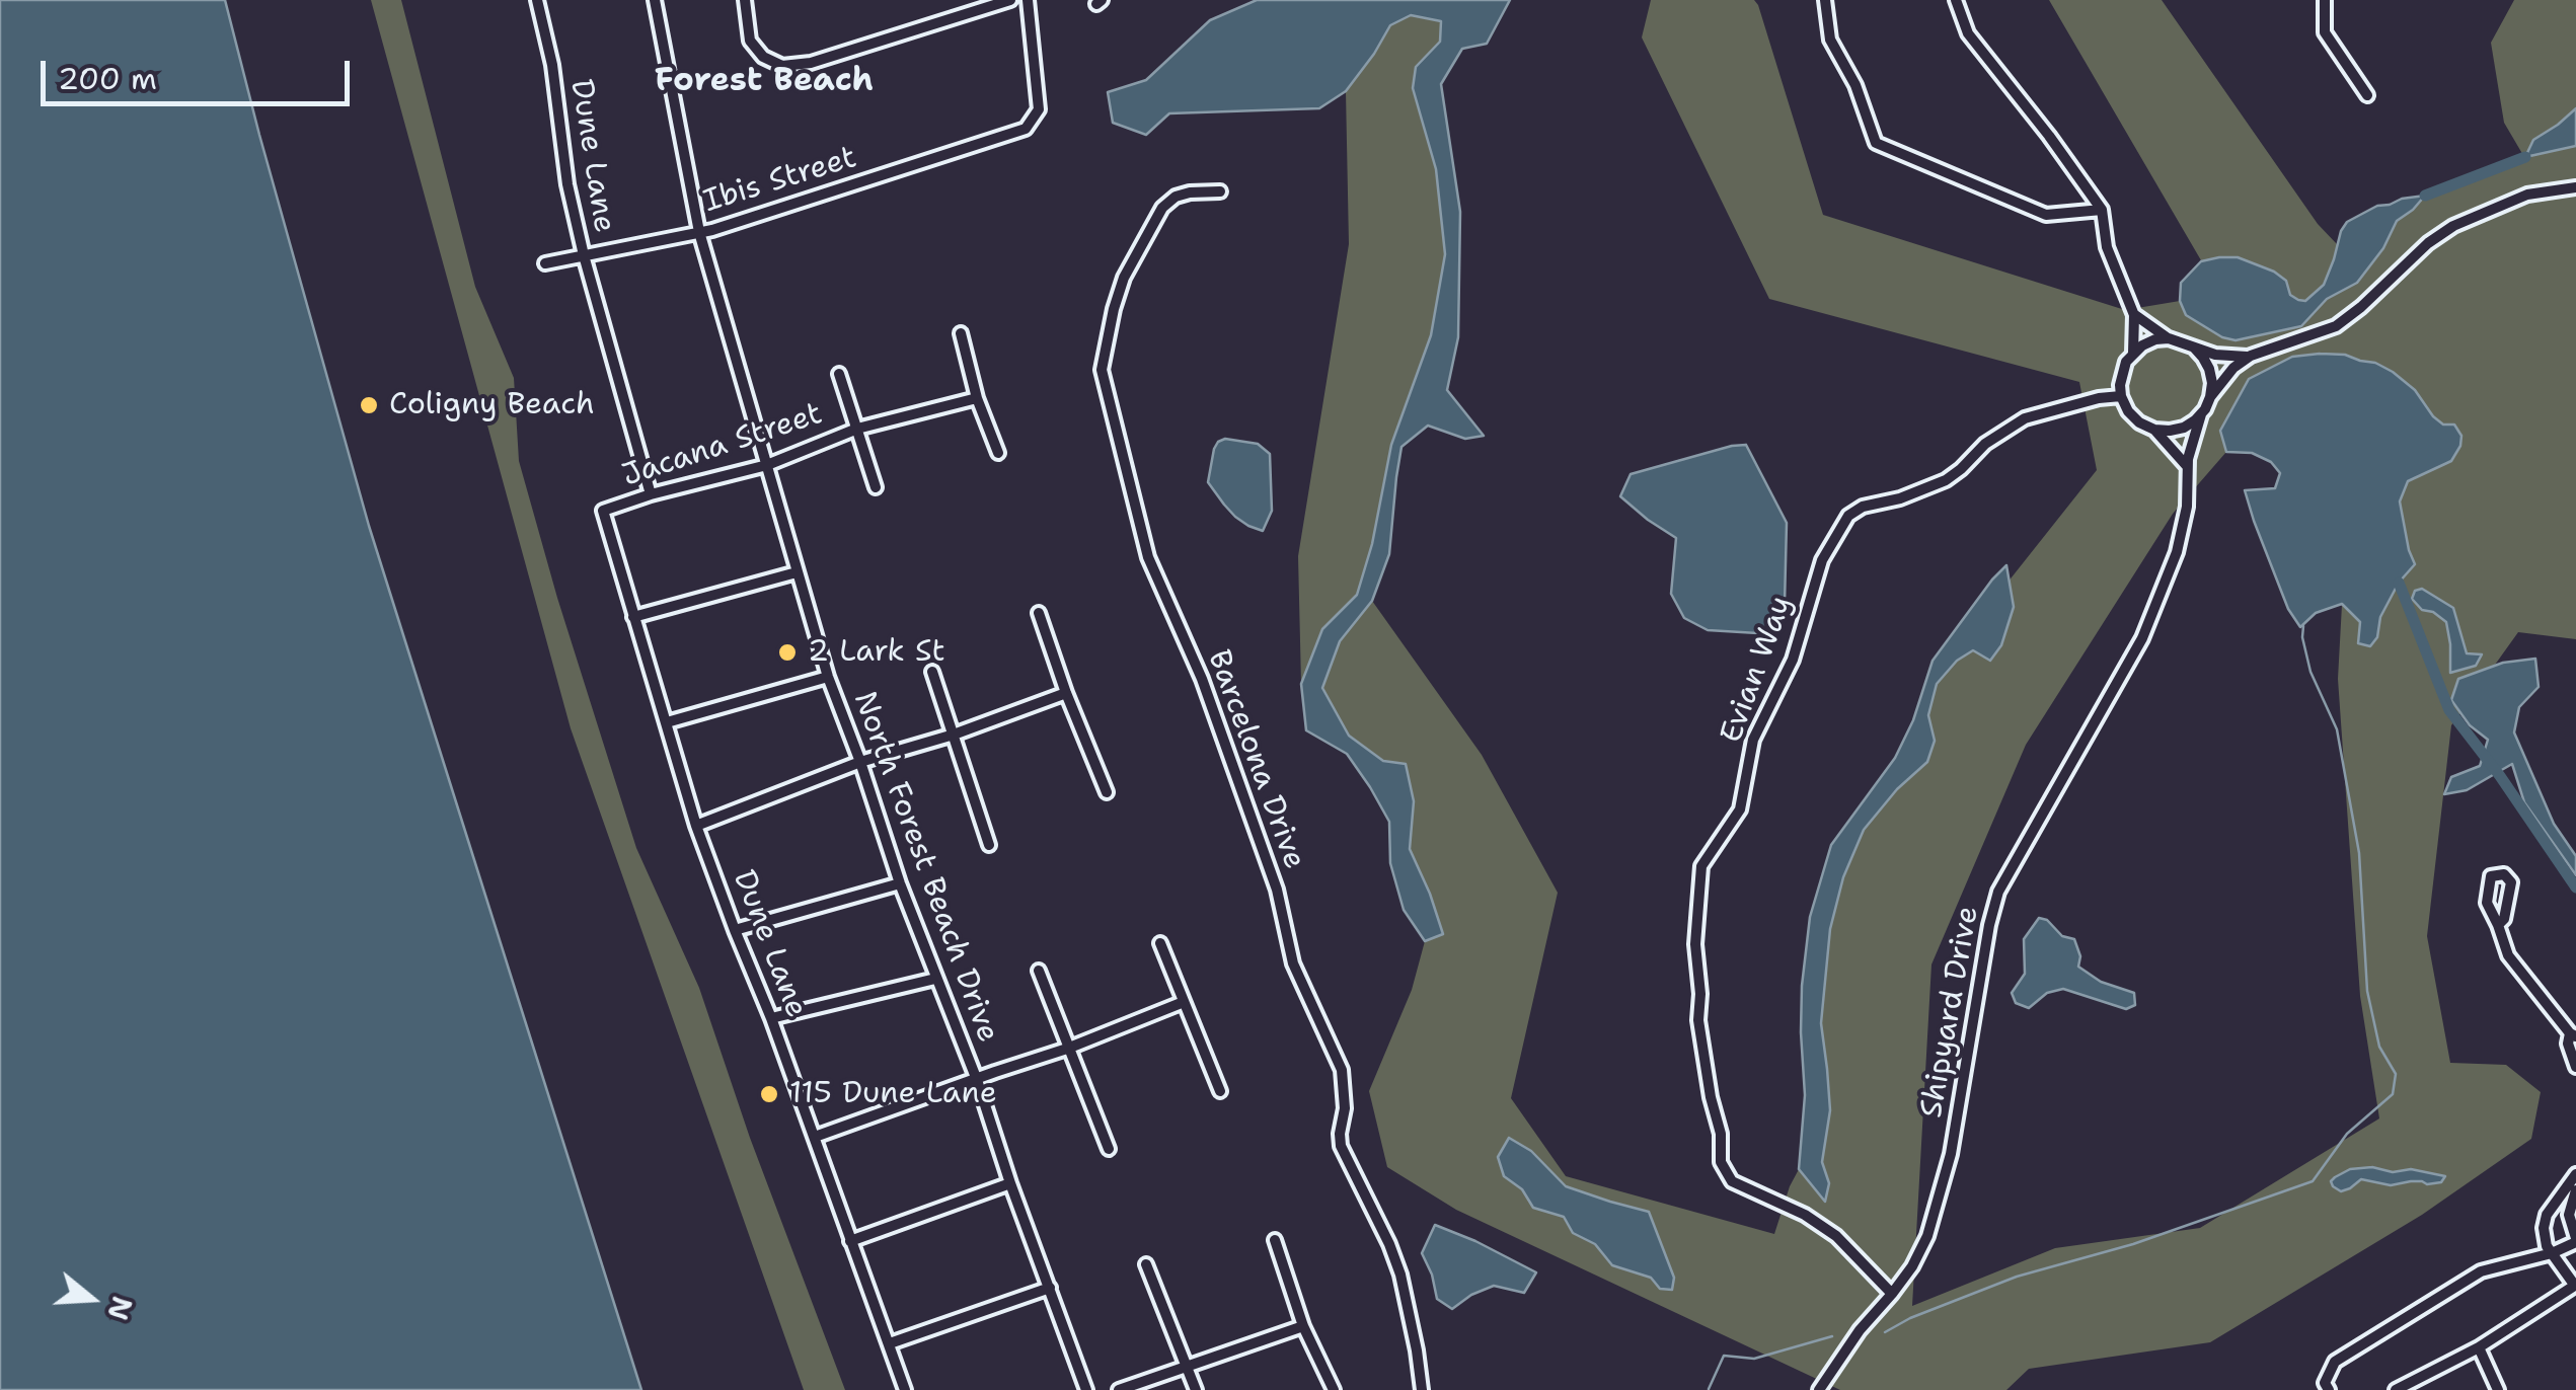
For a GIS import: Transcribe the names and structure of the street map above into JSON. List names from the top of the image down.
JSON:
{
  "streets": {
    "street": [
      "Dune Lane",
      "Ibis Street",
      "Jacana Street",
      "Evian Way",
      "Barcelona Drive",
      "North Forest Beach Drive",
      "Shipyard Drive"
    ]
  },
  "crossings": [
    ["Dune Lane", "Ibis Street"],
    ["Dune Lane", "Jacana Street"],
    ["Ibis Street", "North Forest Beach Drive"],
    ["Jacana Street", "North Forest Beach Drive"],
    ["Evian Way", "Shipyard Drive"]
  ],
  "districts": ["Forest Beach"],
  "places": ["Coligny Beach", "2 Lark St", "115 Dune Lane"],
  "scale_bar": "200 m",
  "north": "right"
}
